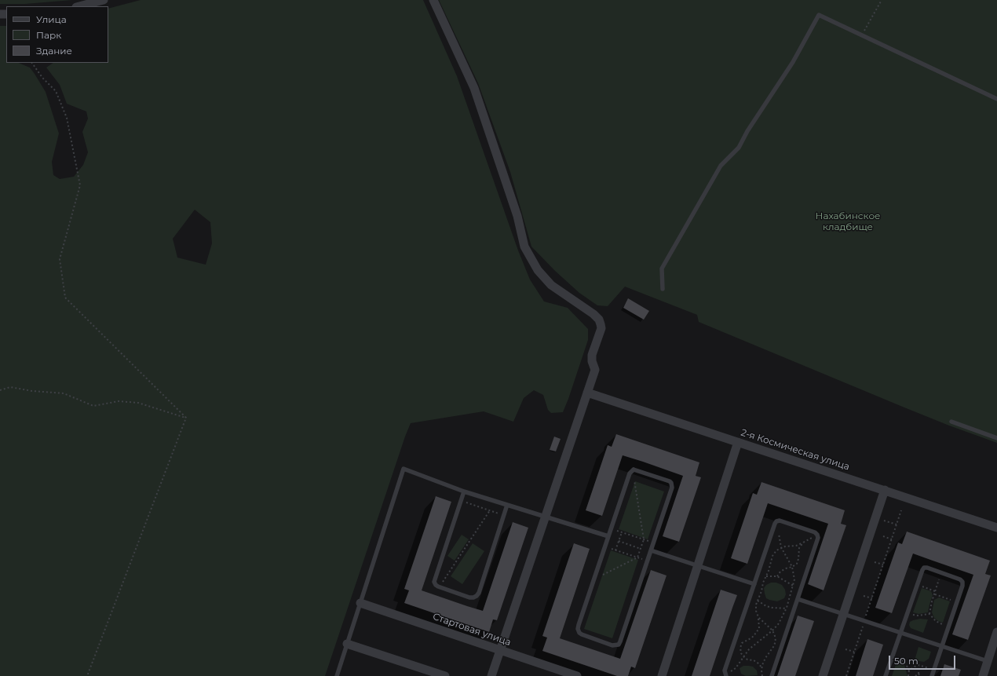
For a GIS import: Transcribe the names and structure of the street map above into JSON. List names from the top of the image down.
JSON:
{
  "streets": {
    "street": ["2-я Космическая улица", "Стартовая улица"]
  },
  "parks": ["Нахабинское кладбище"],
  "legend": ["Улица", "Парк", "Здание"],
  "scale_bar": "50 m"
}
